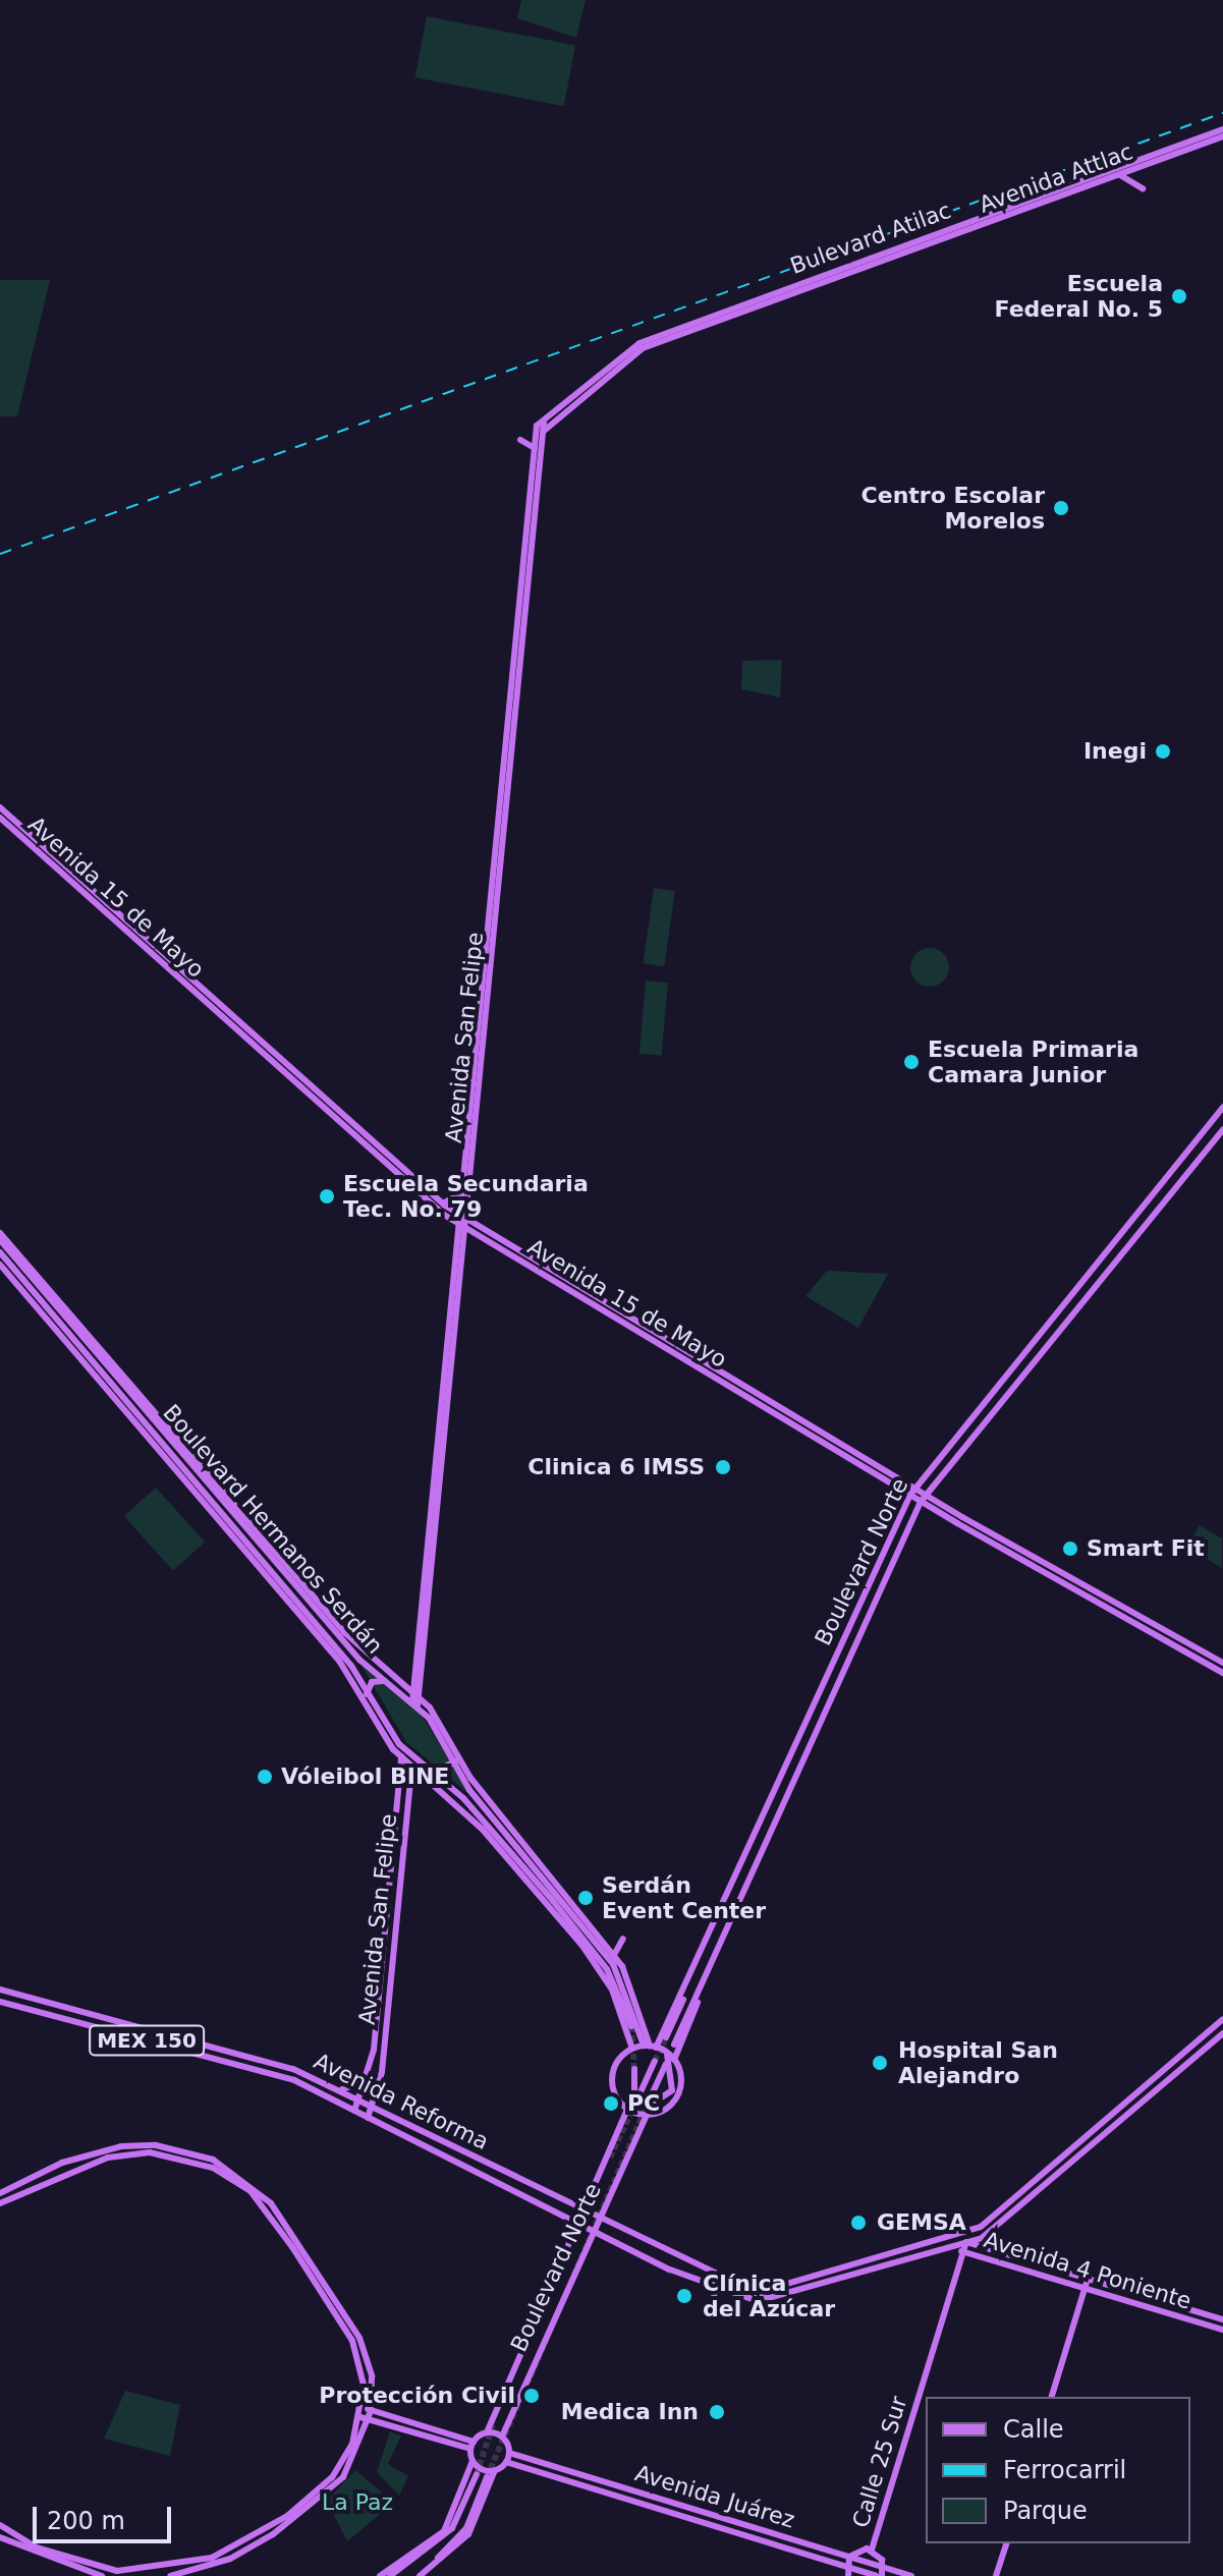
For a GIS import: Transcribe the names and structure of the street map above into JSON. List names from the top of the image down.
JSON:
{
  "streets": {
    "main road": [
      "Avenida Attlac",
      "Bulevard Atilac",
      "Avenida 15 de Mayo",
      "Avenida San Felipe",
      "Boulevard Hermanos Serdán",
      "Boulevard Norte",
      "MEX 150",
      "Avenida Reforma",
      "Avenida 4 Poniente",
      "Calle 25 Sur",
      "Avenida Juárez"
    ]
  },
  "crossings": [
    ["Avenida Attlac", "Bulevard Atilac"],
    ["Avenida Attlac", "Avenida San Felipe"],
    ["Bulevard Atilac", "Avenida San Felipe"],
    ["Avenida 15 de Mayo", "Avenida San Felipe"],
    ["Avenida 15 de Mayo", "Boulevard Norte"],
    ["Avenida San Felipe", "Boulevard Hermanos Serdán"],
    ["Avenida San Felipe", "Avenida Reforma"],
    ["Boulevard Hermanos Serdán", "Boulevard Norte"],
    ["Boulevard Norte", "Avenida Reforma"],
    ["Boulevard Norte", "Avenida Juárez"],
    ["Avenida Reforma", "Avenida 4 Poniente"],
    ["Avenida 4 Poniente", "Calle 25 Sur"]
  ],
  "parks": ["La Paz"],
  "places": [
    "Escuela Federal No. 5",
    "Centro Escolar Morelos",
    "Inegi",
    "Escuela Primaria Camara Junior",
    "Escuela Secundaria Tec. No. 79",
    "Clinica 6 IMSS",
    "Smart Fit",
    "Vóleibol BINE",
    "Serdán Event Center",
    "Hospital San Alejandro",
    "PC",
    "GEMSA",
    "Clínica del Azúcar",
    "Protección Civil",
    "Medica Inn"
  ],
  "legend": ["Calle", "Ferrocarril", "Parque"],
  "scale_bar": "200 m"
}
